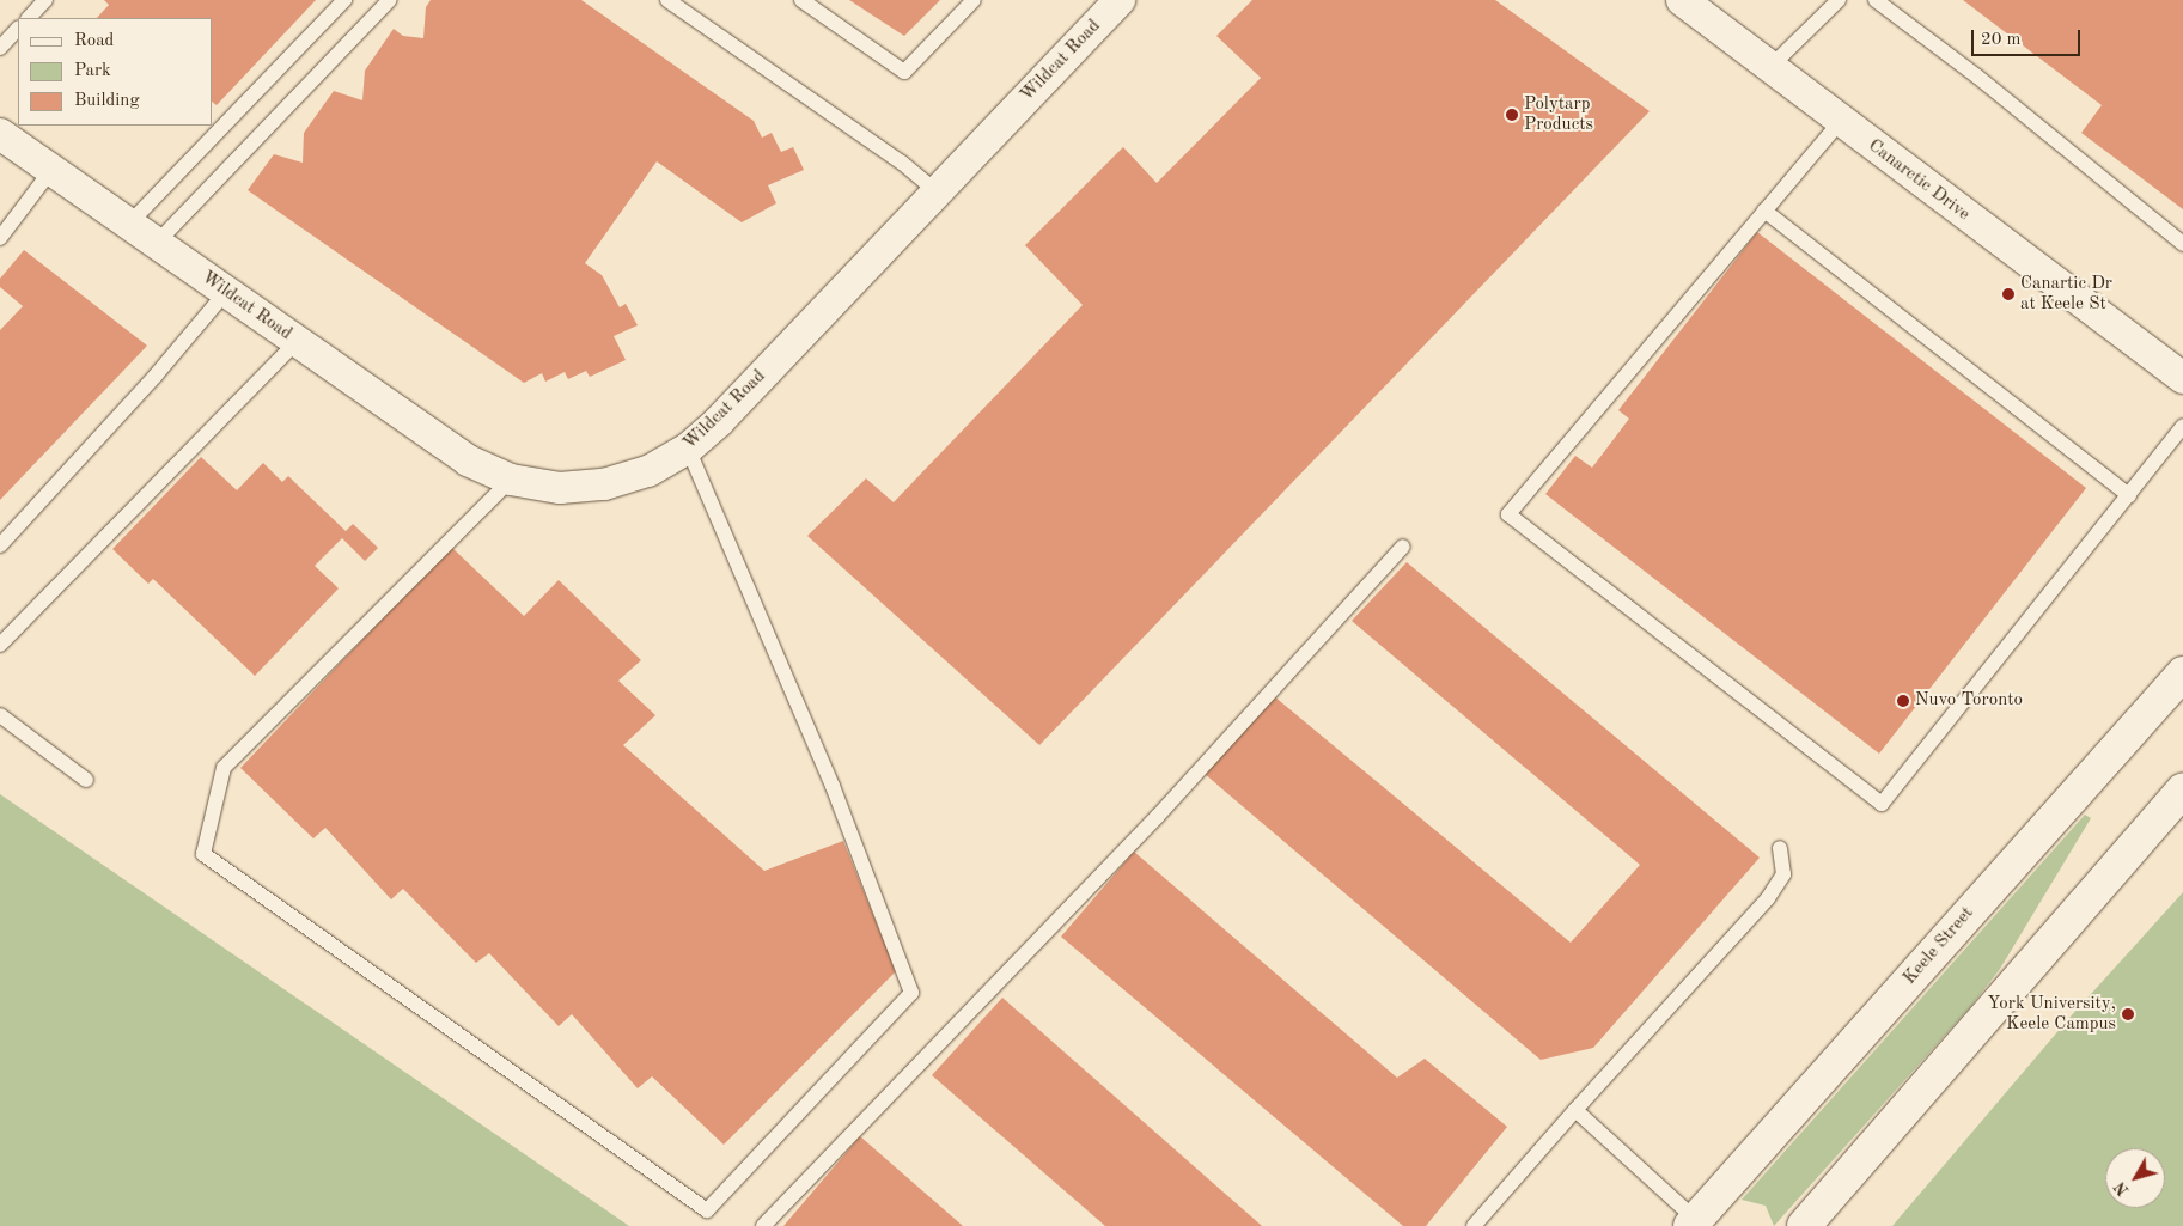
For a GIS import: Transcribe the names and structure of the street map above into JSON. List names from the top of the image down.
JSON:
{
  "streets": {
    "main road": ["Keele Street"],
    "street": ["Wildcat Road", "Canarctic Drive"]
  },
  "places": [
    "Polytarp Products",
    "Canartic Dr at Keele St",
    "Nuvo Toronto",
    "York University, Keele Campus"
  ],
  "legend": ["Road", "Park", "Building"],
  "scale_bar": "20 m",
  "north": "bottom left"
}
